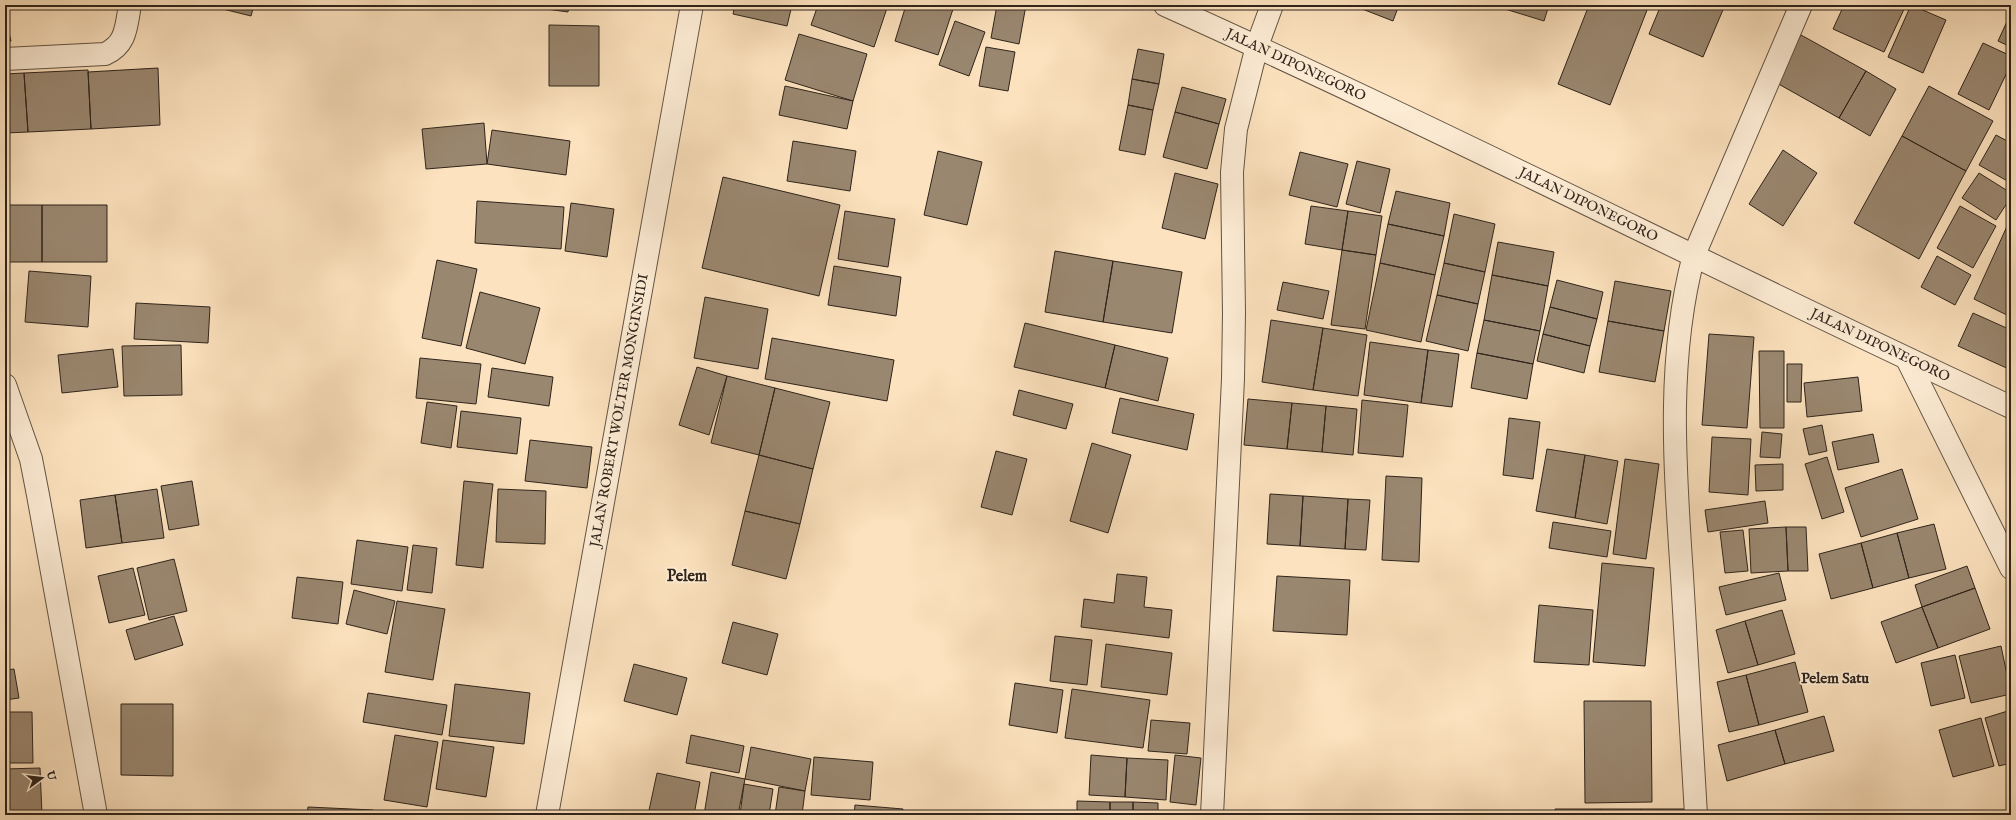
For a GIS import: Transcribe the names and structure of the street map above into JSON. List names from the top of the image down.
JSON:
{
  "streets": {
    "street": ["JALAN DIPONEGORO", "JALAN ROBERT WOLTER MONGINSIDI"]
  },
  "districts": ["Pelem", "Pelem Satu"],
  "north": "right"
}
